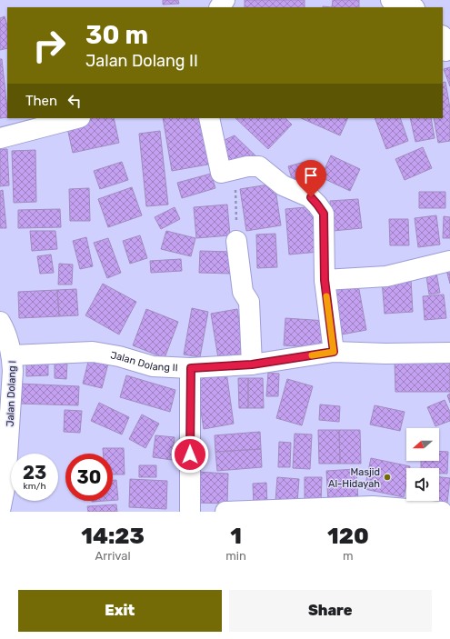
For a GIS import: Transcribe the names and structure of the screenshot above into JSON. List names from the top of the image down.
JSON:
{
  "streets": {
    "street": ["Jalan Dolang II", "Jalan Dolang I"]
  },
  "crossings": [
    ["Jalan Dolang II", "Jalan Dolang I"]
  ],
  "places": ["Masjid Al-Hidayah"],
  "north": "left",
  "page": {
    "turn": ["30 m", "Jalan Dolang II"],
    "then": "Then",
    "speed": "23 km/h",
    "limit": "30",
    "eta": [
      "14:23",
      "Arrival",
      "1",
      "min",
      "120",
      "m"
    ],
    "buttons": ["Exit", "Share"]
  }
}
